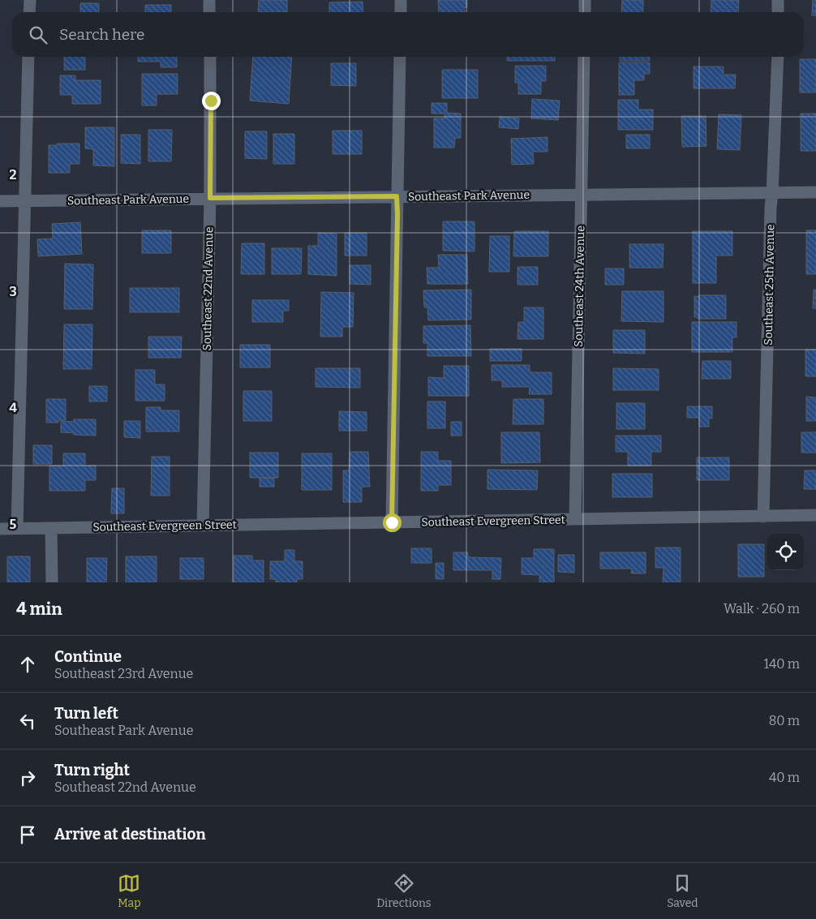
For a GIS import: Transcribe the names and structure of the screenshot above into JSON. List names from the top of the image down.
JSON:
{
  "streets": {
    "street": [
      "Southeast Park Avenue",
      "Southeast 25th Avenue",
      "Southeast 24th Avenue",
      "Southeast 22nd Avenue",
      "Southeast Evergreen Street"
    ]
  },
  "crossings": [
    ["Southeast Park Avenue", "Southeast 25th Avenue"],
    ["Southeast Park Avenue", "Southeast 24th Avenue"],
    ["Southeast Park Avenue", "Southeast 22nd Avenue"],
    ["Southeast 25th Avenue", "Southeast Evergreen Street"],
    ["Southeast 24th Avenue", "Southeast Evergreen Street"],
    ["Southeast 22nd Avenue", "Southeast Evergreen Street"]
  ],
  "page": {
    "search": "Search here",
    "heading": ["4 min", "Walk · 260 m"],
    "list": [
      ["Continue", "Southeast 23rd Avenue", "140 m"],
      ["Turn left", "Southeast Park Avenue", "80 m"],
      ["Turn right", "Southeast 22nd Avenue", "40 m"],
      "Arrive at destination"
    ],
    "nav": ["Map", "Directions", "Saved"]
  },
  "grid": {
    "rows": [
      "2",
      "3",
      "4",
      "5"
    ]
  }
}
